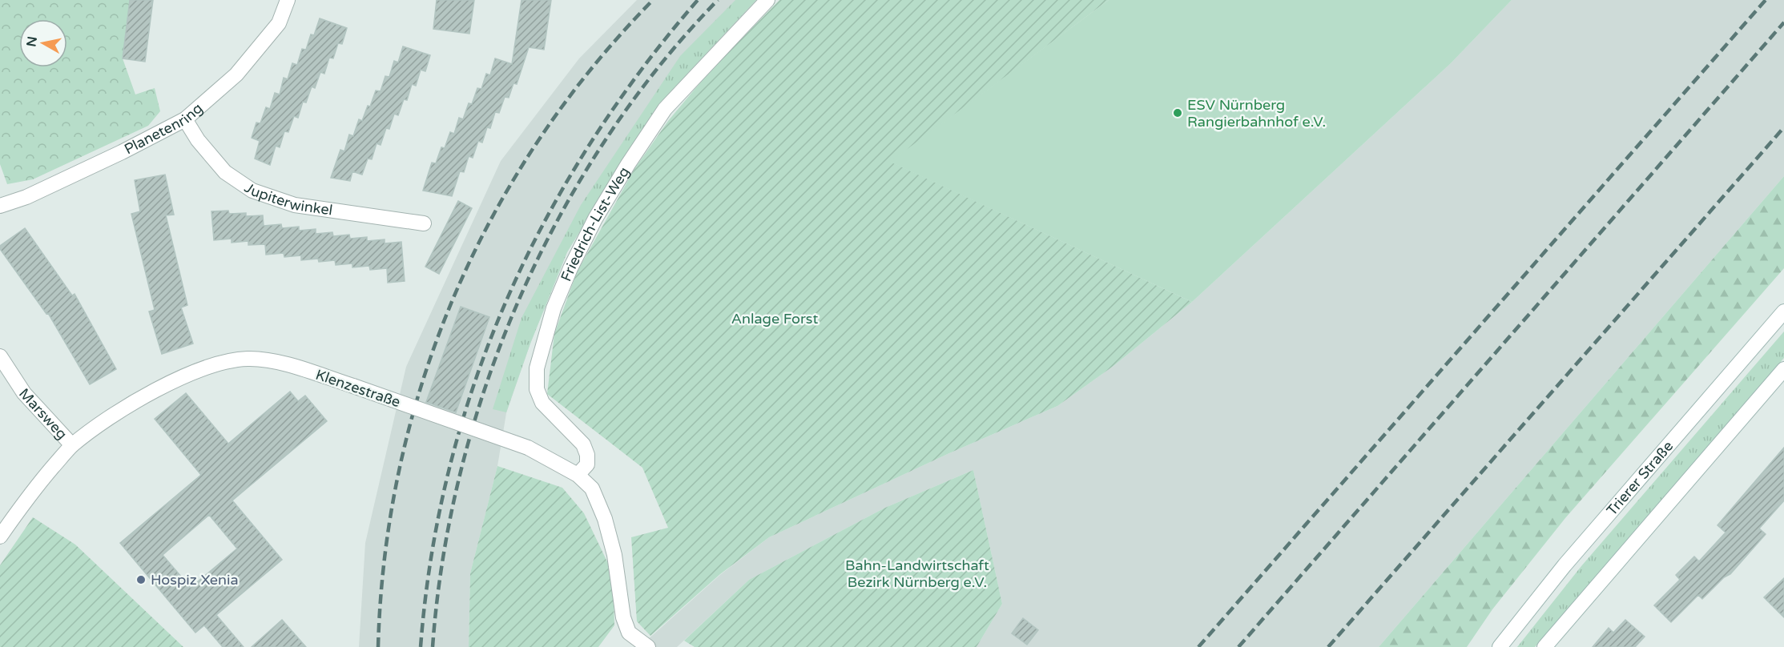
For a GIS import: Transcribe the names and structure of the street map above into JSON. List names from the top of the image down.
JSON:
{
  "streets": {
    "street": [
      "Planetenring",
      "Jupiterwinkel",
      "Friedrich-List-Weg",
      "Klenzestraße",
      "Marsweg",
      "Trierer Straße"
    ]
  },
  "crossings": [
    ["Planetenring", "Jupiterwinkel"],
    ["Friedrich-List-Weg", "Klenzestraße"],
    ["Klenzestraße", "Marsweg"]
  ],
  "parks": ["Anlage Forst", "Bahn-Landwirtschaft Bezirk Nürnberg e.V."],
  "places": ["ESV Nürnberg Rangierbahnhof e.V.", "Hospiz Xenia"],
  "north": "left"
}
